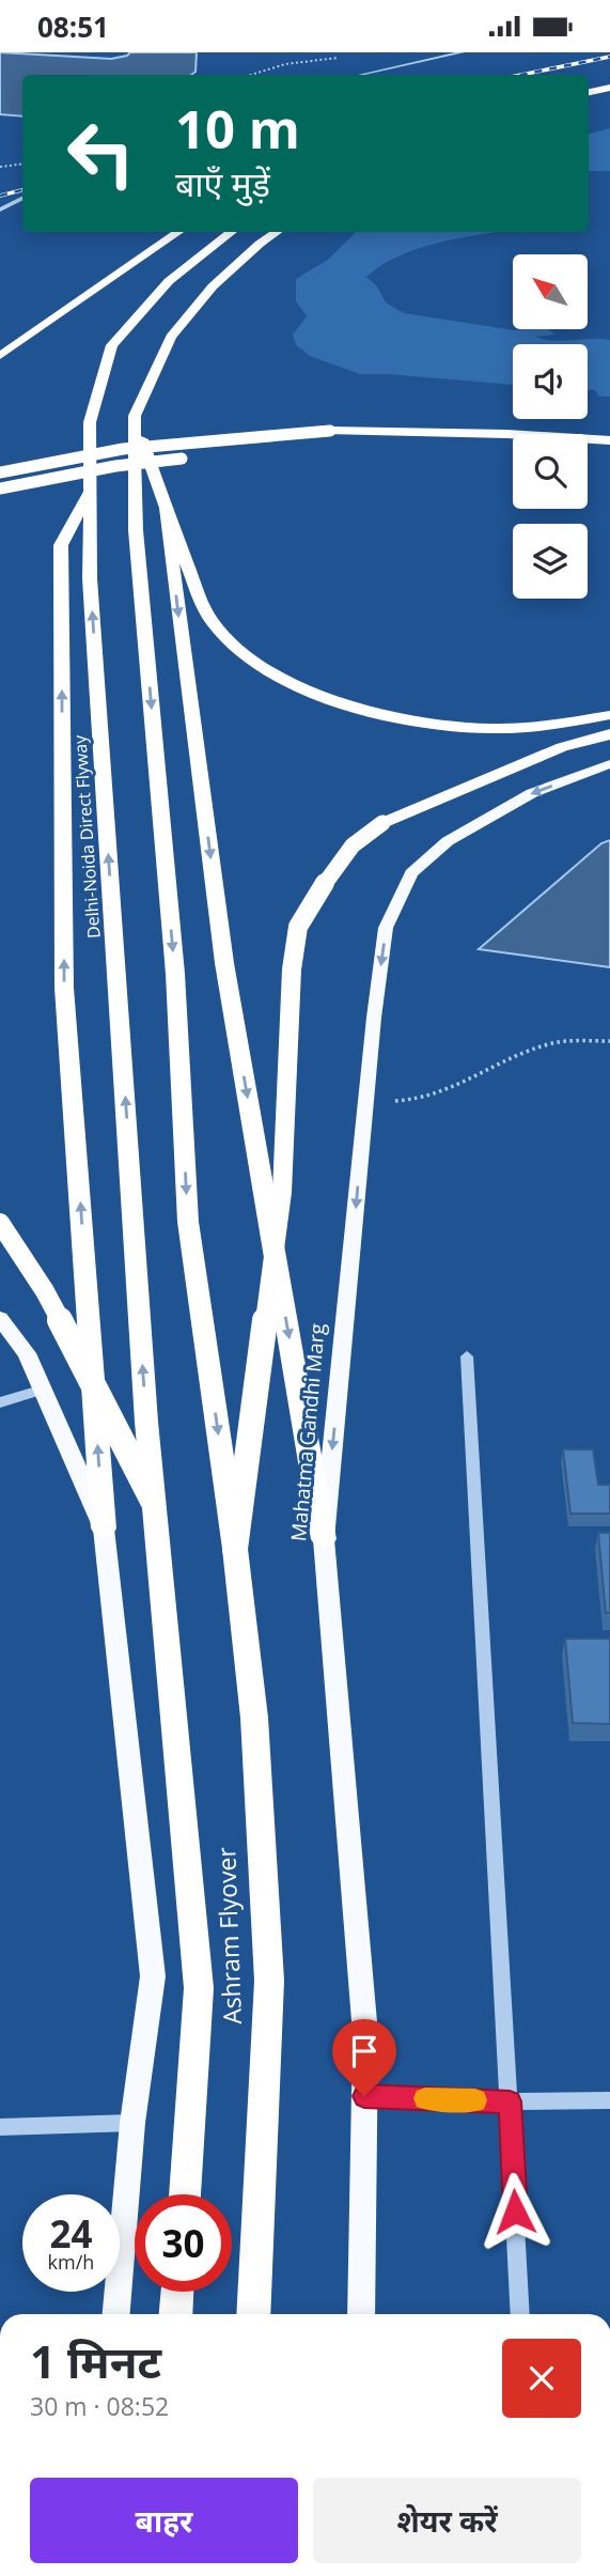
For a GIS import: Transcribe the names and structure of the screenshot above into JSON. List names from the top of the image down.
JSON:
{
  "streets": {
    "highway": ["Delhi-Noida Direct Flyway", "Ashram Flyover"],
    "main road": ["Mahatma Gandhi Marg"]
  },
  "crossings": [
    ["Delhi-Noida Direct Flyway", "Ashram Flyover"]
  ],
  "one_way": ["Mahatma Gandhi Marg"],
  "north": "top left",
  "page": {
    "status": "08:51",
    "turn": ["10 m", "बाएँ मुड़ें"],
    "speed": "24 km/h",
    "limit": "30",
    "heading": ["1 मिनट", "30 m · 08:52"],
    "buttons": ["बाहर", "शेयर करें"]
  }
}
